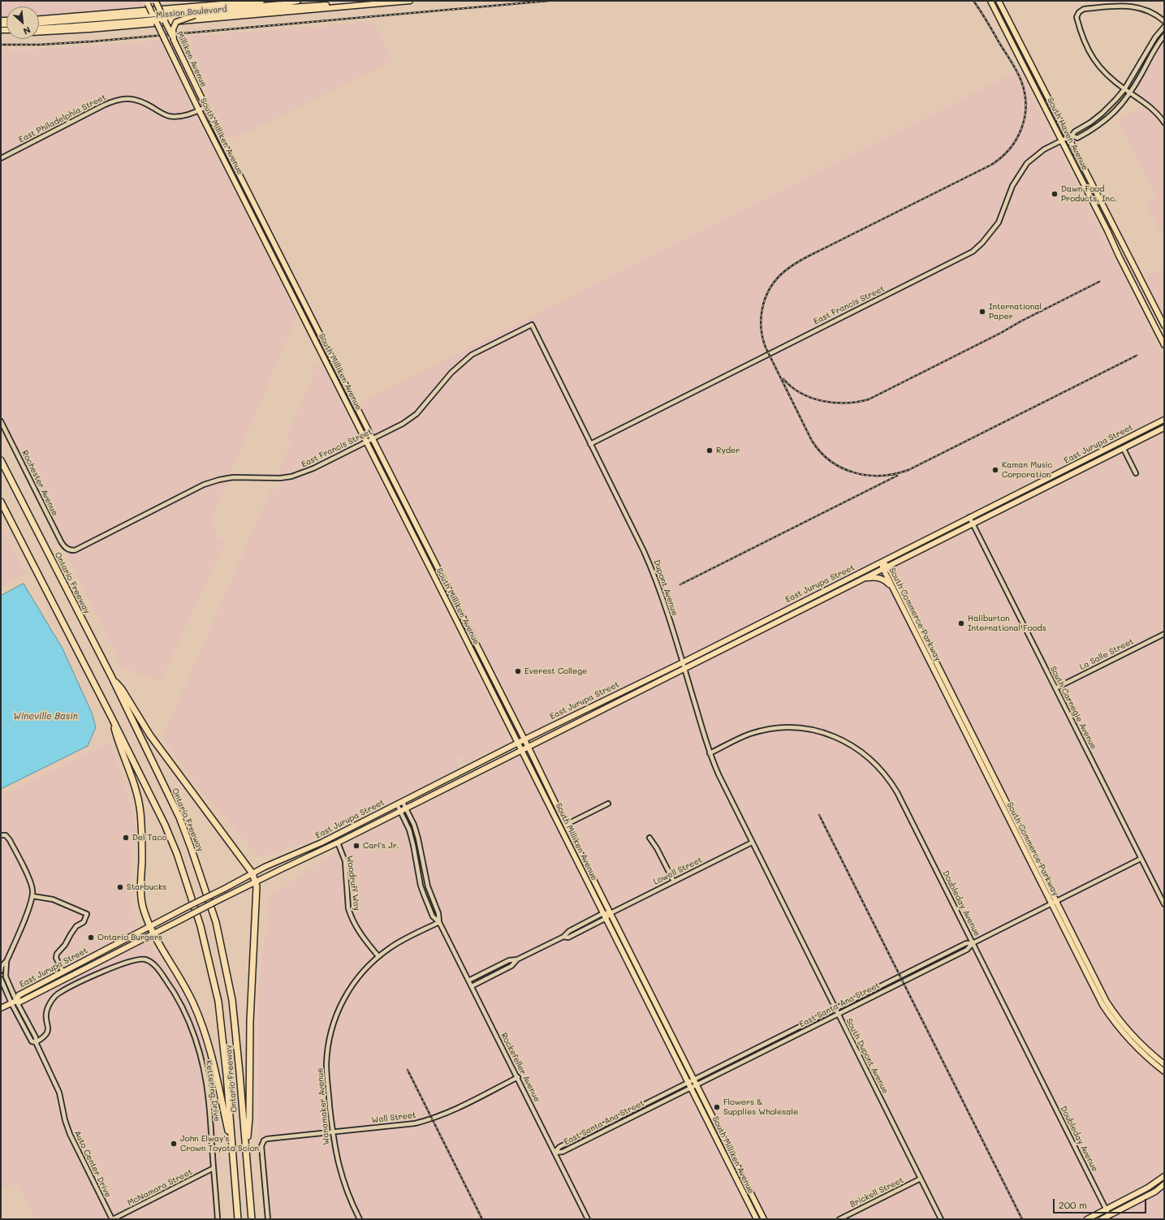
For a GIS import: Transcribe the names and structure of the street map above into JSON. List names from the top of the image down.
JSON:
{
  "streets": {
    "highway": ["Ontario Freeway"],
    "main road": [
      "Mission Boulevard",
      "Milliken Avenue",
      "South Haven Avenue",
      "South Milliken Avenue",
      "East Jurupa Street",
      "South Commerce Parkway"
    ],
    "street": [
      "East Philadelphia Street",
      "East Francis Street",
      "Rochester Avenue",
      "Dupont Avenue",
      "La Salle Street",
      "South Carnegie Avenue",
      "Lowell Street",
      "Woodruff Way",
      "Doubleday Avenue",
      "East Santa Ana Street",
      "South Dupont Avenue",
      "Rockefeller Avenue",
      "Kettering Drive",
      "Wanamaker Avenue",
      "Wall Street",
      "Auto Center Drive",
      "McNamara Street",
      "Brickell Street"
    ]
  },
  "crossings": [
    ["Milliken Avenue", "East Philadelphia Street"],
    ["Milliken Avenue", "South Milliken Avenue"],
    ["East Philadelphia Street", "South Milliken Avenue"],
    ["South Haven Avenue", "East Francis Street"],
    ["South Milliken Avenue", "East Francis Street"],
    ["South Milliken Avenue", "East Jurupa Street"],
    ["South Milliken Avenue", "Lowell Street"],
    ["South Milliken Avenue", "East Santa Ana Street"],
    ["East Francis Street", "Rochester Avenue"],
    ["East Francis Street", "Dupont Avenue"],
    ["East Jurupa Street", "Dupont Avenue"],
    ["East Jurupa Street", "South Commerce Parkway"],
    ["East Jurupa Street", "South Carnegie Avenue"],
    ["East Jurupa Street", "Woodruff Way"],
    ["East Jurupa Street", "Rockefeller Avenue"],
    ["East Jurupa Street", "Auto Center Drive"],
    ["Dupont Avenue", "Lowell Street"],
    ["Dupont Avenue", "Doubleday Avenue"],
    ["Dupont Avenue", "South Dupont Avenue"],
    ["South Commerce Parkway", "East Santa Ana Street"],
    ["La Salle Street", "South Carnegie Avenue"],
    ["South Carnegie Avenue", "East Santa Ana Street"],
    ["Lowell Street", "Rockefeller Avenue"],
    ["Woodruff Way", "Wanamaker Avenue"],
    ["Doubleday Avenue", "East Santa Ana Street"],
    ["East Santa Ana Street", "South Dupont Avenue"],
    ["East Santa Ana Street", "Rockefeller Avenue"],
    ["South Dupont Avenue", "Brickell Street"],
    ["Rockefeller Avenue", "Wanamaker Avenue"],
    ["Rockefeller Avenue", "Wall Street"],
    ["Kettering Drive", "Auto Center Drive"],
    ["Kettering Drive", "McNamara Street"],
    ["Wanamaker Avenue", "Wall Street"],
    ["Auto Center Drive", "McNamara Street"]
  ],
  "water": ["Wineville Basin"],
  "places": [
    "Dawn Food Products, Inc.",
    "International Paper",
    "Ryder",
    "Kaman Music Corporation",
    "Haliburton International Foods",
    "Everest College",
    "Del Taco",
    "Carl's Jr.",
    "Starbucks",
    "Ontario Burgers",
    "Flowers & Supplies Wholesale",
    "John Elway's Crown Toyota Scion"
  ],
  "scale_bar": "200 m",
  "north": "bottom right"
}
